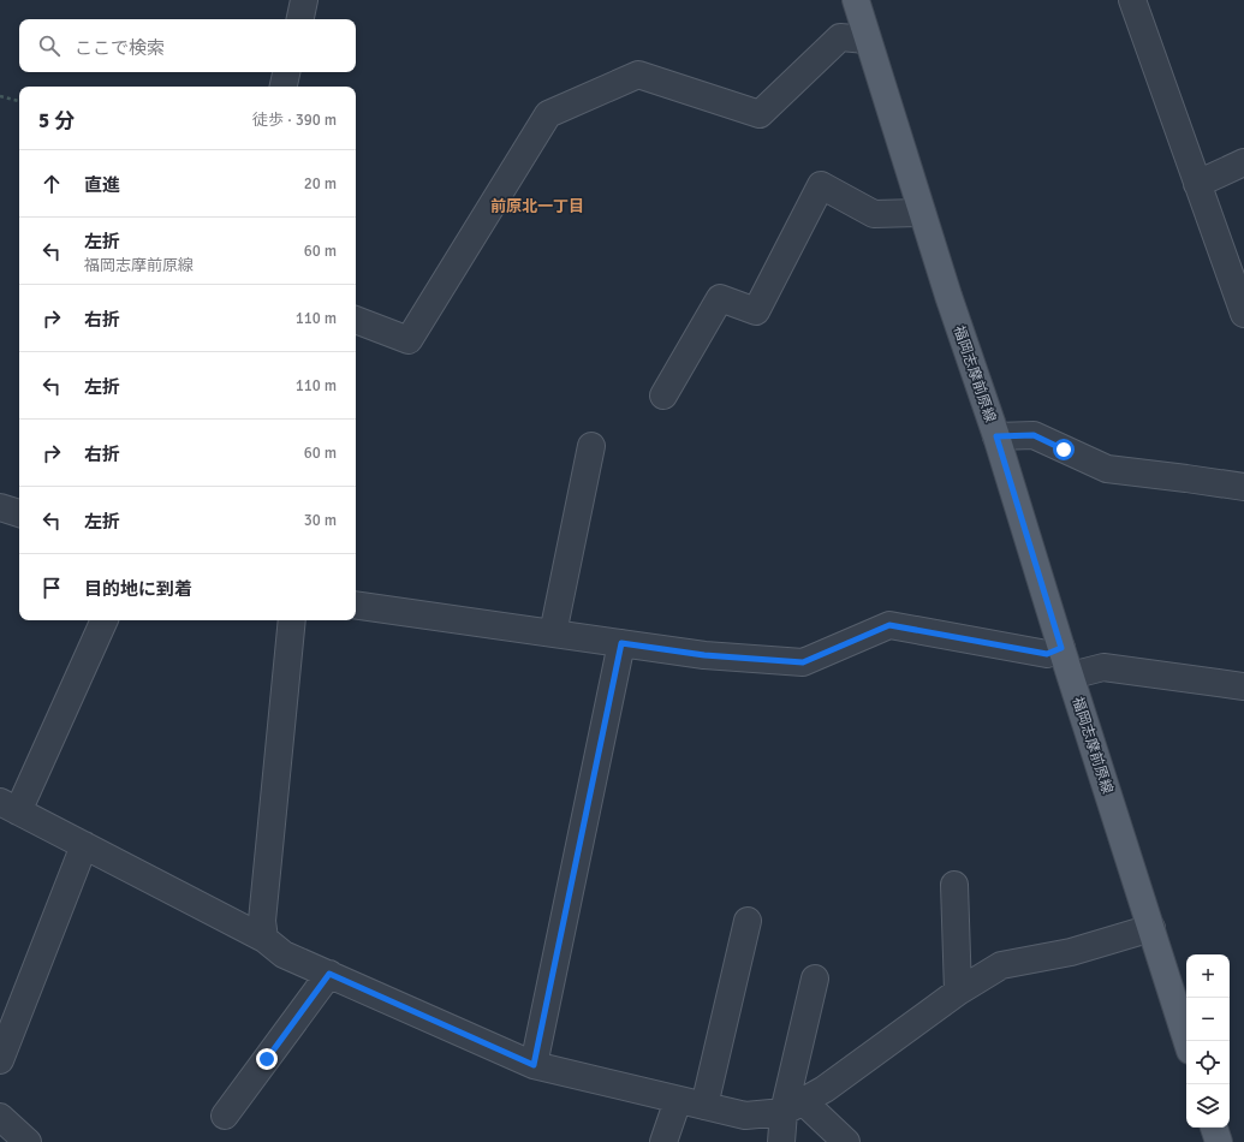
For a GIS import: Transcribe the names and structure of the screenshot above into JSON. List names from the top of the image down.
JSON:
{
  "streets": {
    "main road": ["福岡志摩前原線"]
  },
  "districts": ["前原北一丁目"],
  "page": {
    "search": "ここで検索",
    "heading": ["5 分", "徒歩 · 390 m"],
    "list": [
      ["直進", "20 m"],
      ["左折", "福岡志摩前原線", "60 m"],
      ["右折", "110 m"],
      ["左折", "110 m"],
      ["右折", "60 m"],
      ["左折", "30 m"],
      "目的地に到着"
    ],
    "map_buttons": ["+", "−"]
  }
}
